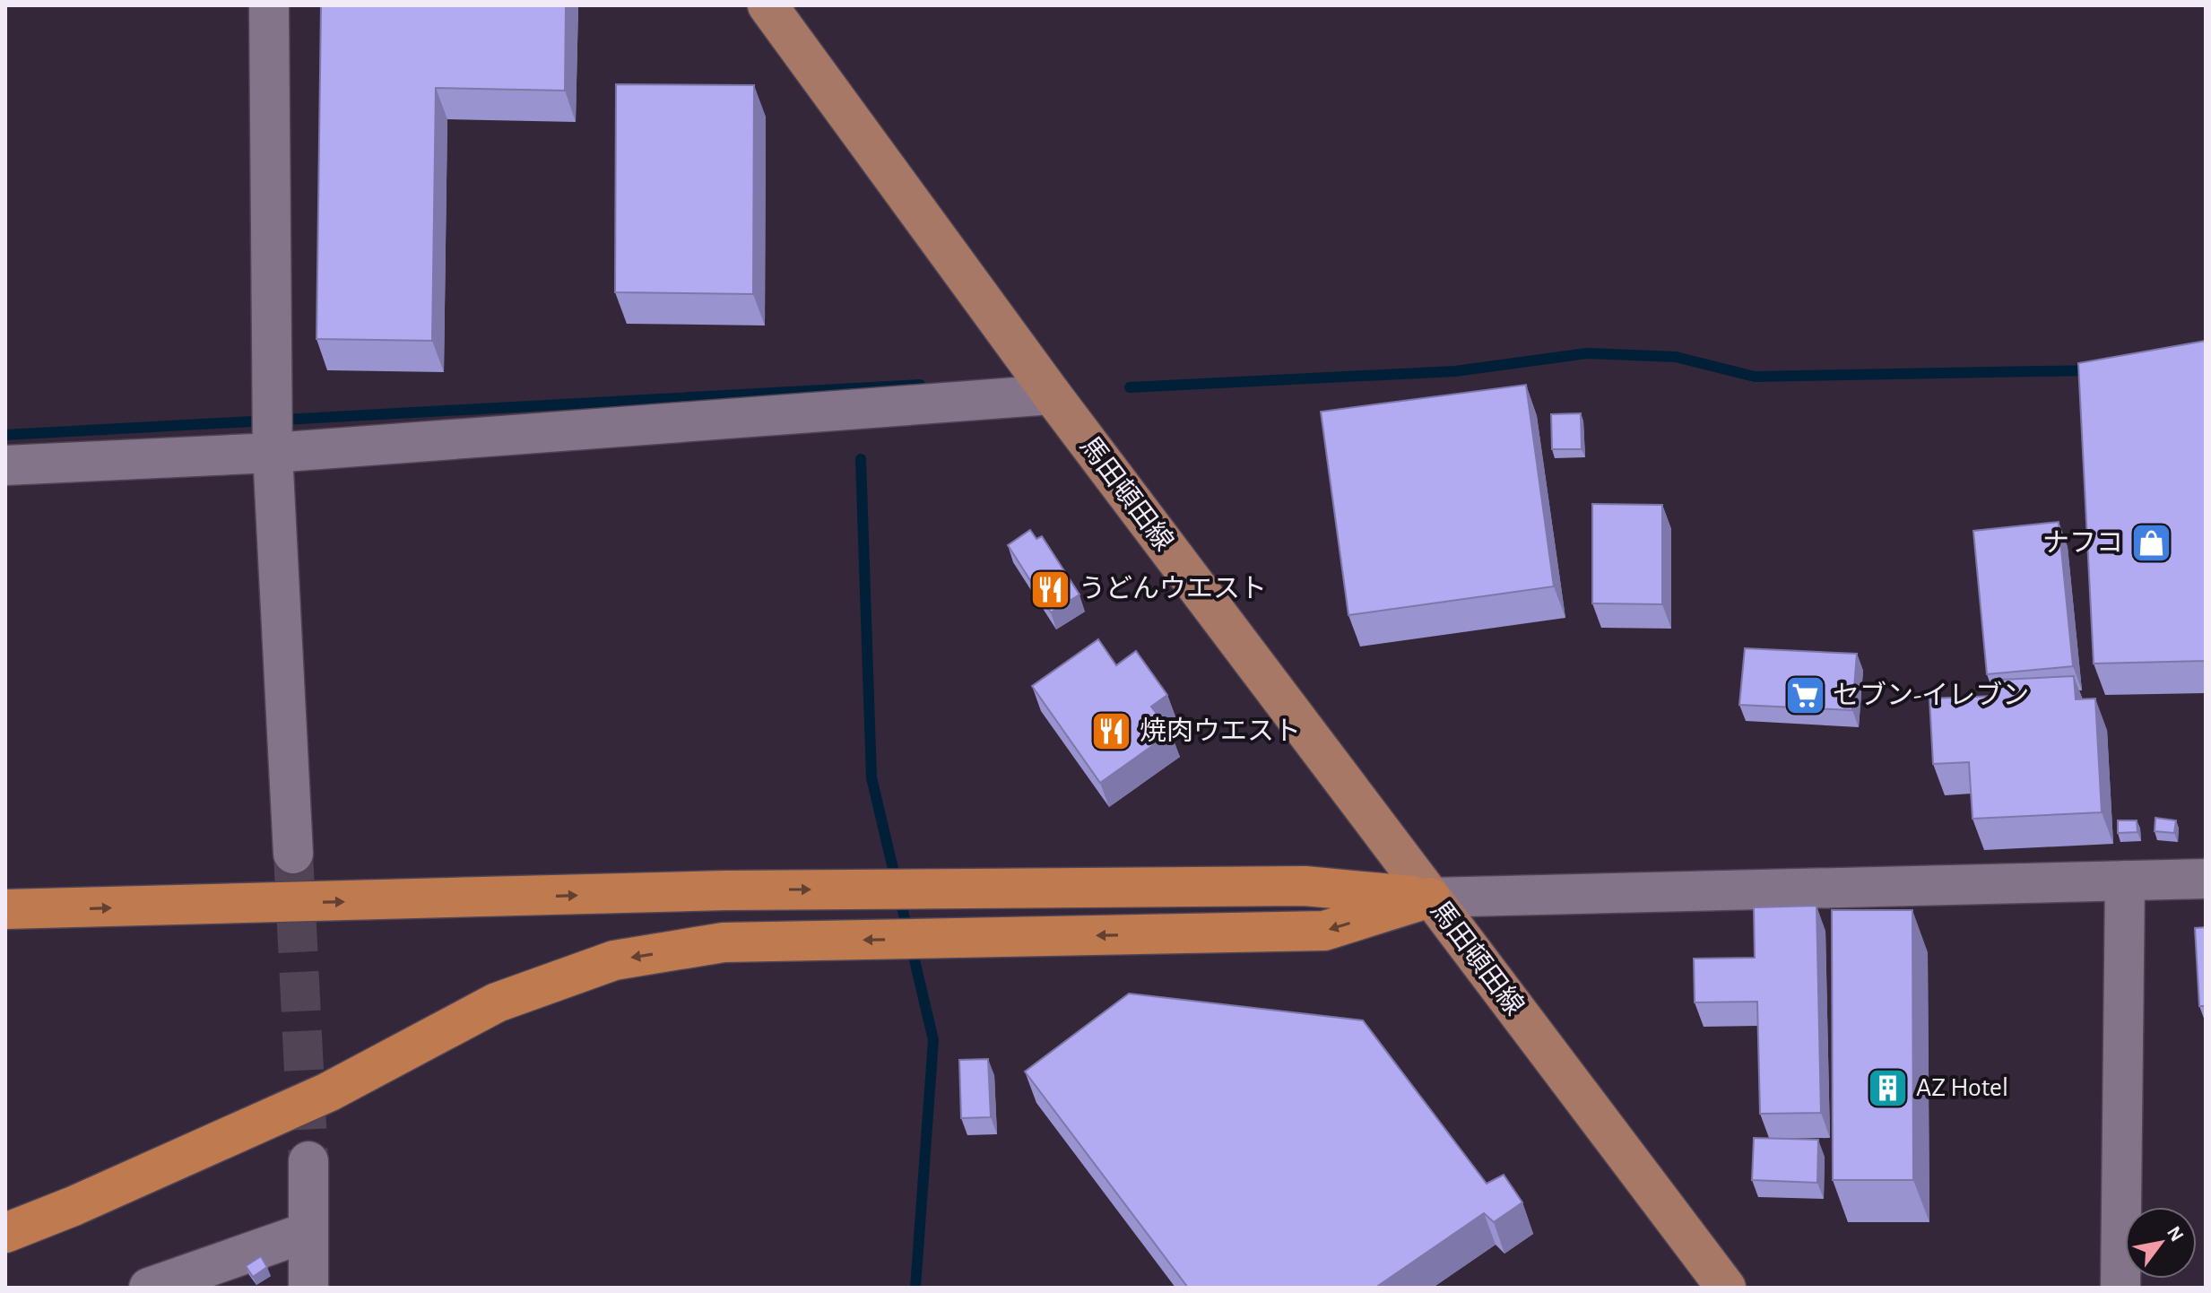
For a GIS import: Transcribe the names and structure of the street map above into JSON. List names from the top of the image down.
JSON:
{
  "streets": {
    "main road": ["馬田頓田線"]
  },
  "places": {
    "shop": ["ナフコ"],
    "restaurant": ["うどんウエスト", "焼肉ウエスト"],
    "supermarket": ["セブン-イレブン"],
    "building": ["AZ Hotel"]
  },
  "north": "top right"
}
